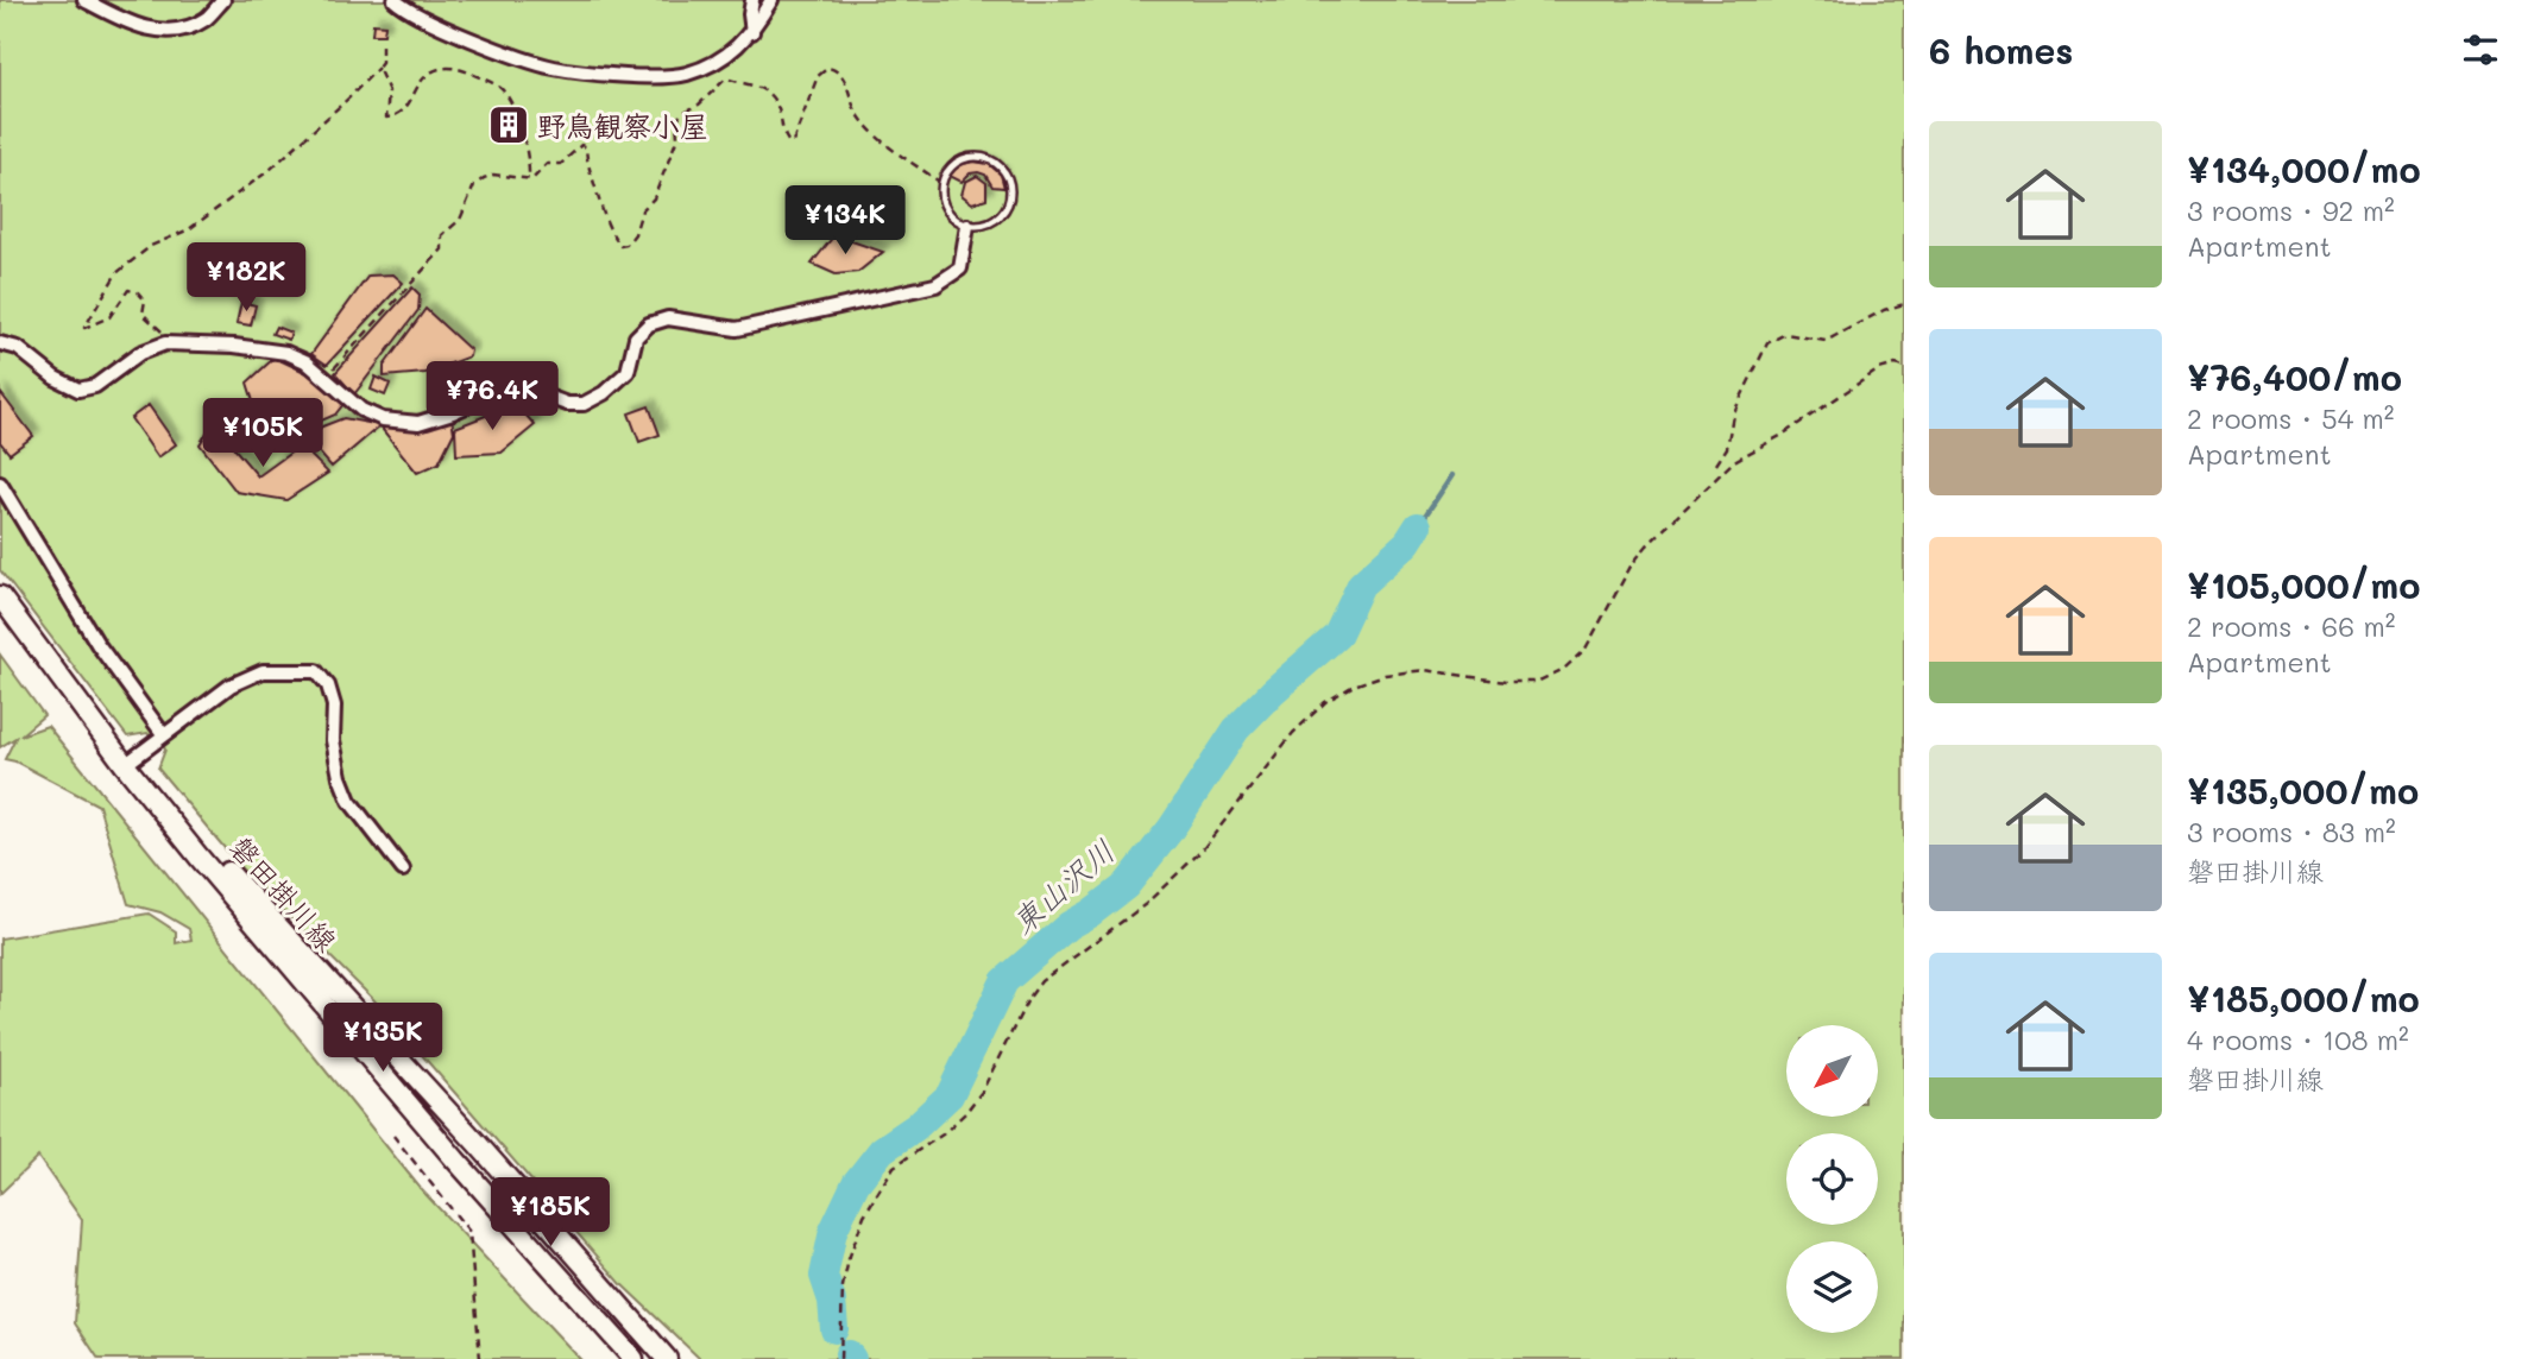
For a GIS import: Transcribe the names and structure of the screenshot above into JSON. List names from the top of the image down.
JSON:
{
  "streets": {
    "main road": ["磐田掛川線"]
  },
  "water": ["東山沢川"],
  "places": {
    "building": ["野鳥観察小屋"]
  },
  "north": "bottom left",
  "page": {
    "heading": "6 homes",
    "list": [
      {
        "name": "¥134,000/mo",
        "note": "3 rooms · 92 m² · Apartment"
      },
      {
        "name": "¥76,400/mo",
        "note": "2 rooms · 54 m² · Apartment"
      },
      {
        "name": "¥105,000/mo",
        "note": "2 rooms · 66 m² · Apartment"
      },
      {
        "name": "¥135,000/mo",
        "note": "3 rooms · 83 m² · 磐田掛川線"
      },
      {
        "name": "¥185,000/mo",
        "note": "4 rooms · 108 m² · 磐田掛川線"
      }
    ],
    "price": [
      "¥134K",
      "¥182K",
      "¥76.4K",
      "¥105K",
      "¥135K",
      "¥185K"
    ]
  }
}
